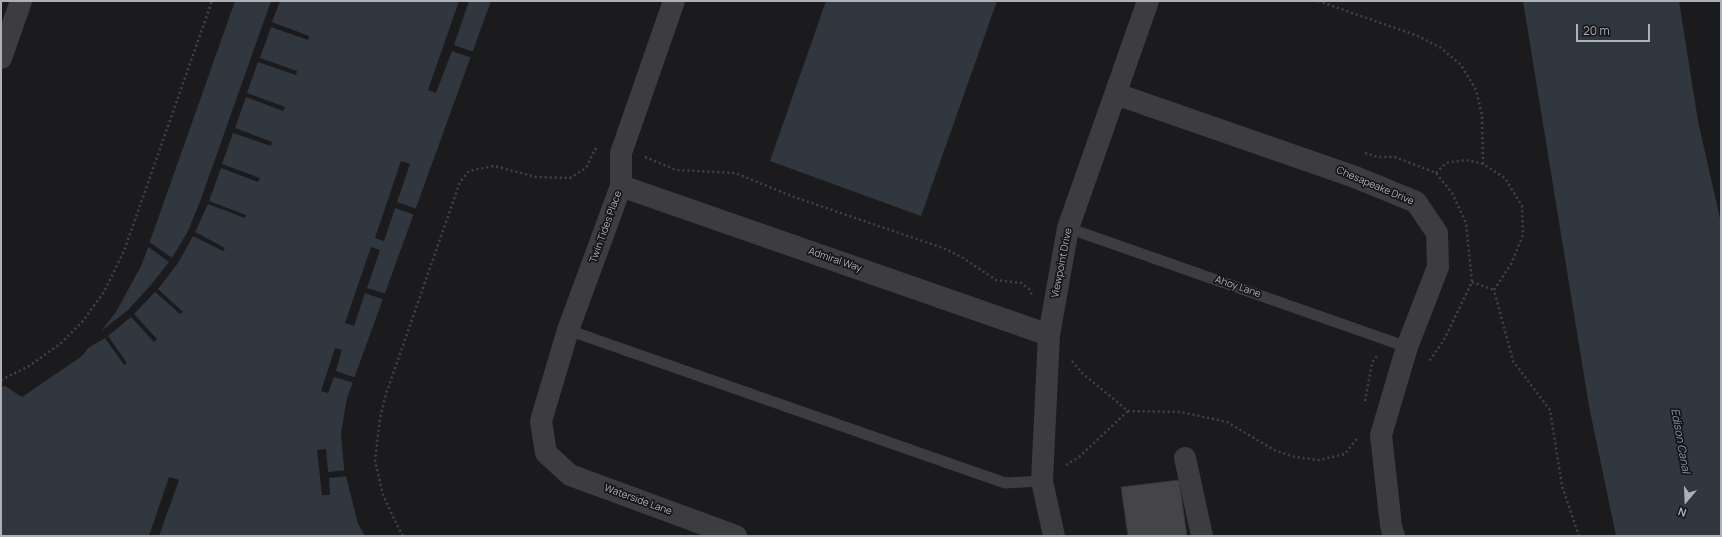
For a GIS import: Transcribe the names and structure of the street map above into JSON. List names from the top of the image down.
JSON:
{
  "streets": {
    "street": [
      "Chesapeake Drive",
      "Twin Tides Place",
      "Admiral Way",
      "Viewpoint Drive",
      "Waterside Lane"
    ],
    "lane": ["Ahoy Lane"]
  },
  "crossings": [
    ["Chesapeake Drive", "Viewpoint Drive"],
    ["Chesapeake Drive", "Ahoy Lane"],
    ["Twin Tides Place", "Admiral Way"],
    ["Twin Tides Place", "Waterside Lane"],
    ["Admiral Way", "Viewpoint Drive"],
    ["Viewpoint Drive", "Ahoy Lane"]
  ],
  "water": ["Edison Canal"],
  "scale_bar": "20 m",
  "north": "bottom"
}
